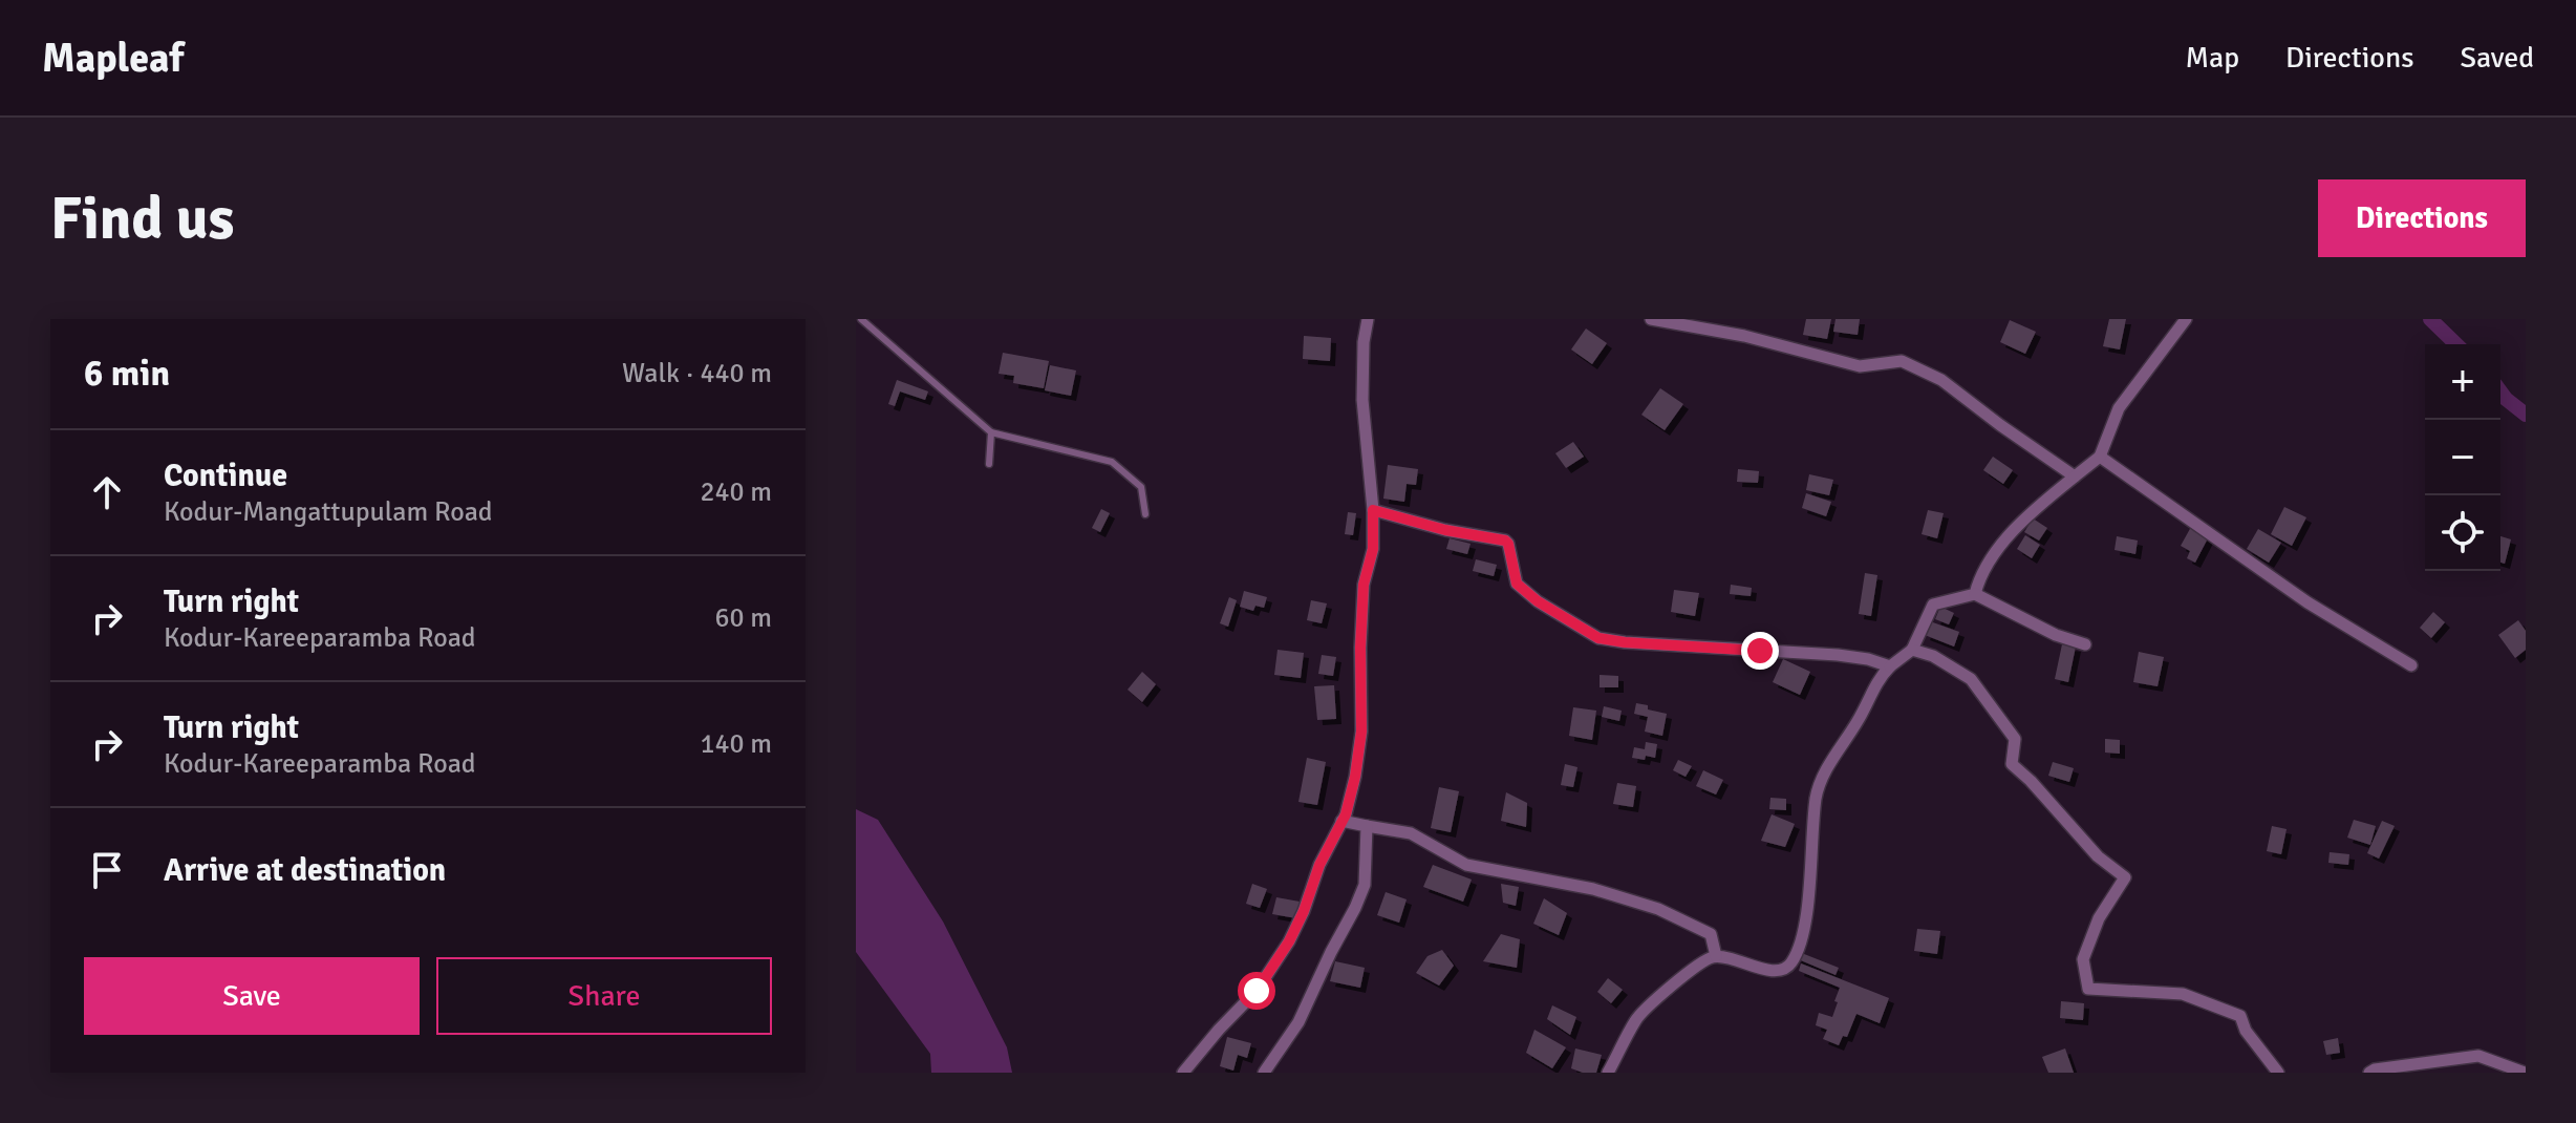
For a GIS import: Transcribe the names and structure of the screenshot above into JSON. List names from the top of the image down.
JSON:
{
  "page": {
    "header": "Mapleaf",
    "nav": ["Map", "Directions", "Saved"],
    "buttons": [
      "Directions",
      ["Save", "Share"]
    ],
    "title": "Find us",
    "heading": ["6 min", "Walk · 440 m"],
    "map_buttons": ["+", "−"],
    "list": [
      ["Continue", "Kodur-Mangattupulam Road", "240 m"],
      ["Turn right", "Kodur-Kareeparamba Road", "60 m"],
      ["Turn right", "Kodur-Kareeparamba Road", "140 m"],
      "Arrive at destination"
    ]
  }
}
